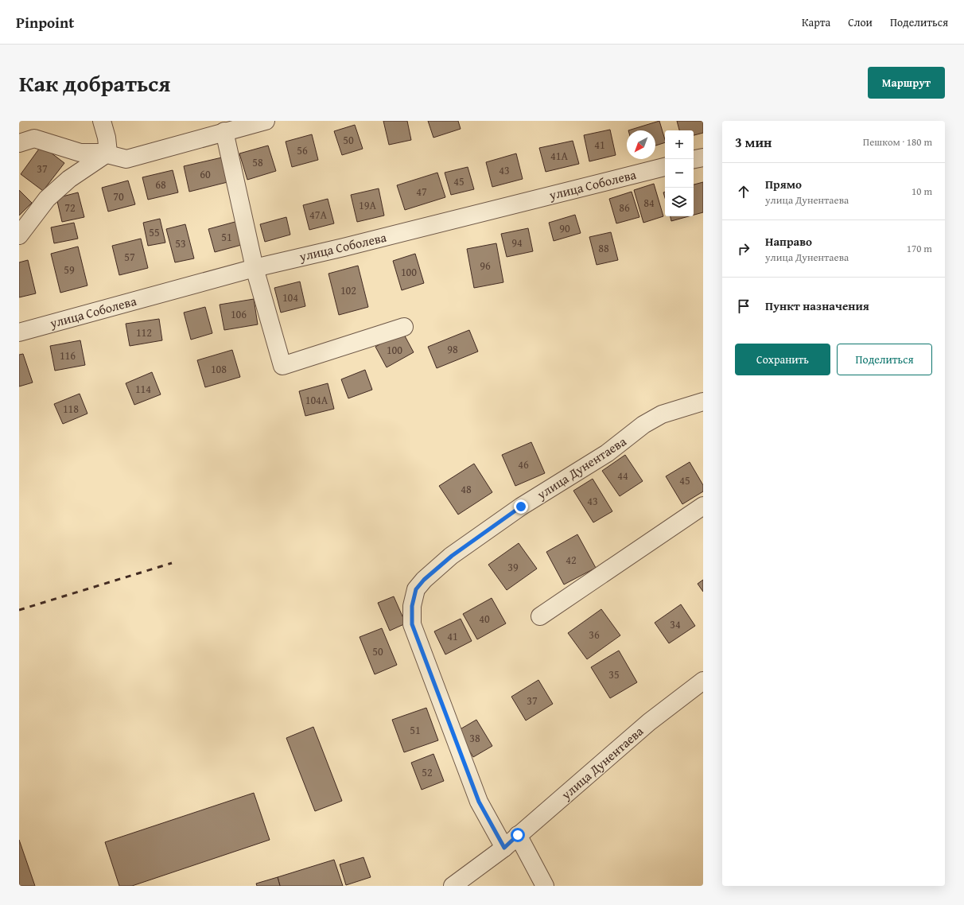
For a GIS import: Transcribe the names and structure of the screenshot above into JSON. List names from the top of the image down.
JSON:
{
  "streets": {
    "street": ["улица Соболева", "улица Дунентаева"]
  },
  "house_numbers": [
    "50",
    "41",
    "56",
    "41А",
    "58",
    "37",
    "43",
    "60",
    "45",
    "68",
    "47",
    "70",
    "84",
    "19А",
    "72",
    "86",
    "47А",
    "90",
    "55",
    "51",
    "94",
    "53",
    "88",
    "57",
    "96",
    "59",
    "100",
    "102",
    "104",
    "106",
    "112",
    "98",
    "100",
    "116",
    "108",
    "114",
    "104А",
    "118",
    "46",
    "44",
    "45",
    "48",
    "43",
    "42",
    "39",
    "40",
    "34",
    "36",
    "41",
    "50",
    "35",
    "37",
    "51",
    "38",
    "52"
  ],
  "north": "bottom left",
  "page": {
    "header": "Pinpoint",
    "nav": ["Карта", "Слои", "Поделиться"],
    "title": "Как добраться",
    "buttons": [
      "Маршрут",
      ["Сохранить", "Поделиться"]
    ],
    "heading": ["3 мин", "Пешком · 180 m"],
    "map_buttons": ["+", "−"],
    "list": [
      ["Прямо", "улица Дунентаева", "10 m"],
      ["Направо", "улица Дунентаева", "170 m"],
      "Пункт назначения"
    ]
  }
}
